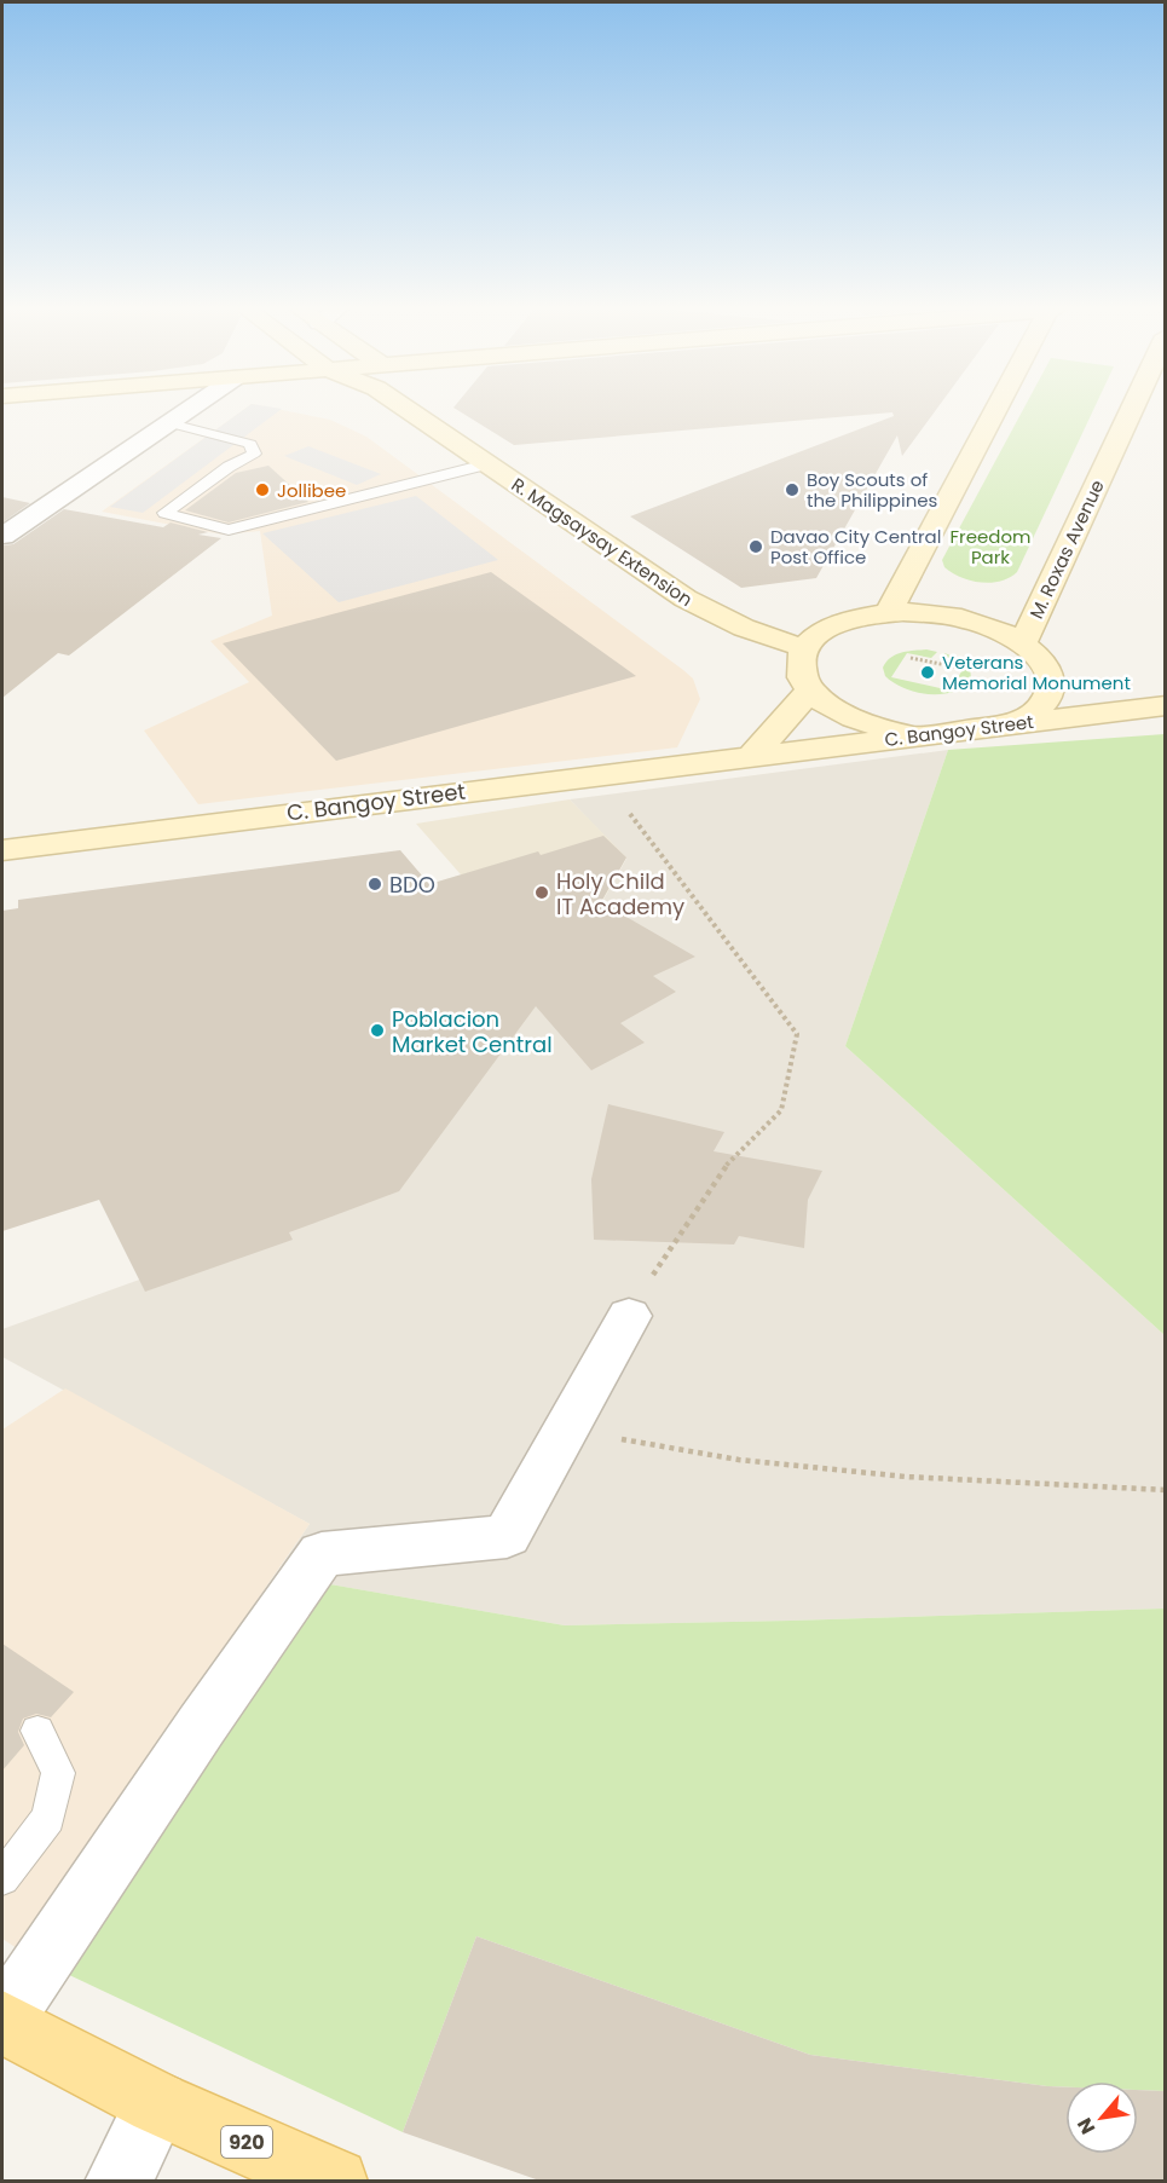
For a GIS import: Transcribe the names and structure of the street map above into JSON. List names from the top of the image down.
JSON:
{
  "streets": {
    "main road": [
      "R. Magsaysay Extension",
      "M. Roxas Avenue",
      "C. Bangoy Street",
      "920"
    ]
  },
  "parks": ["Freedom Park"],
  "places": [
    "Jollibee",
    "Boy Scouts of the Philippines",
    "Davao City Central Post Office",
    "Veterans Memorial Monument",
    "BDO",
    "Holy Child IT Academy",
    "Poblacion Market Central"
  ],
  "north": "bottom left"
}
